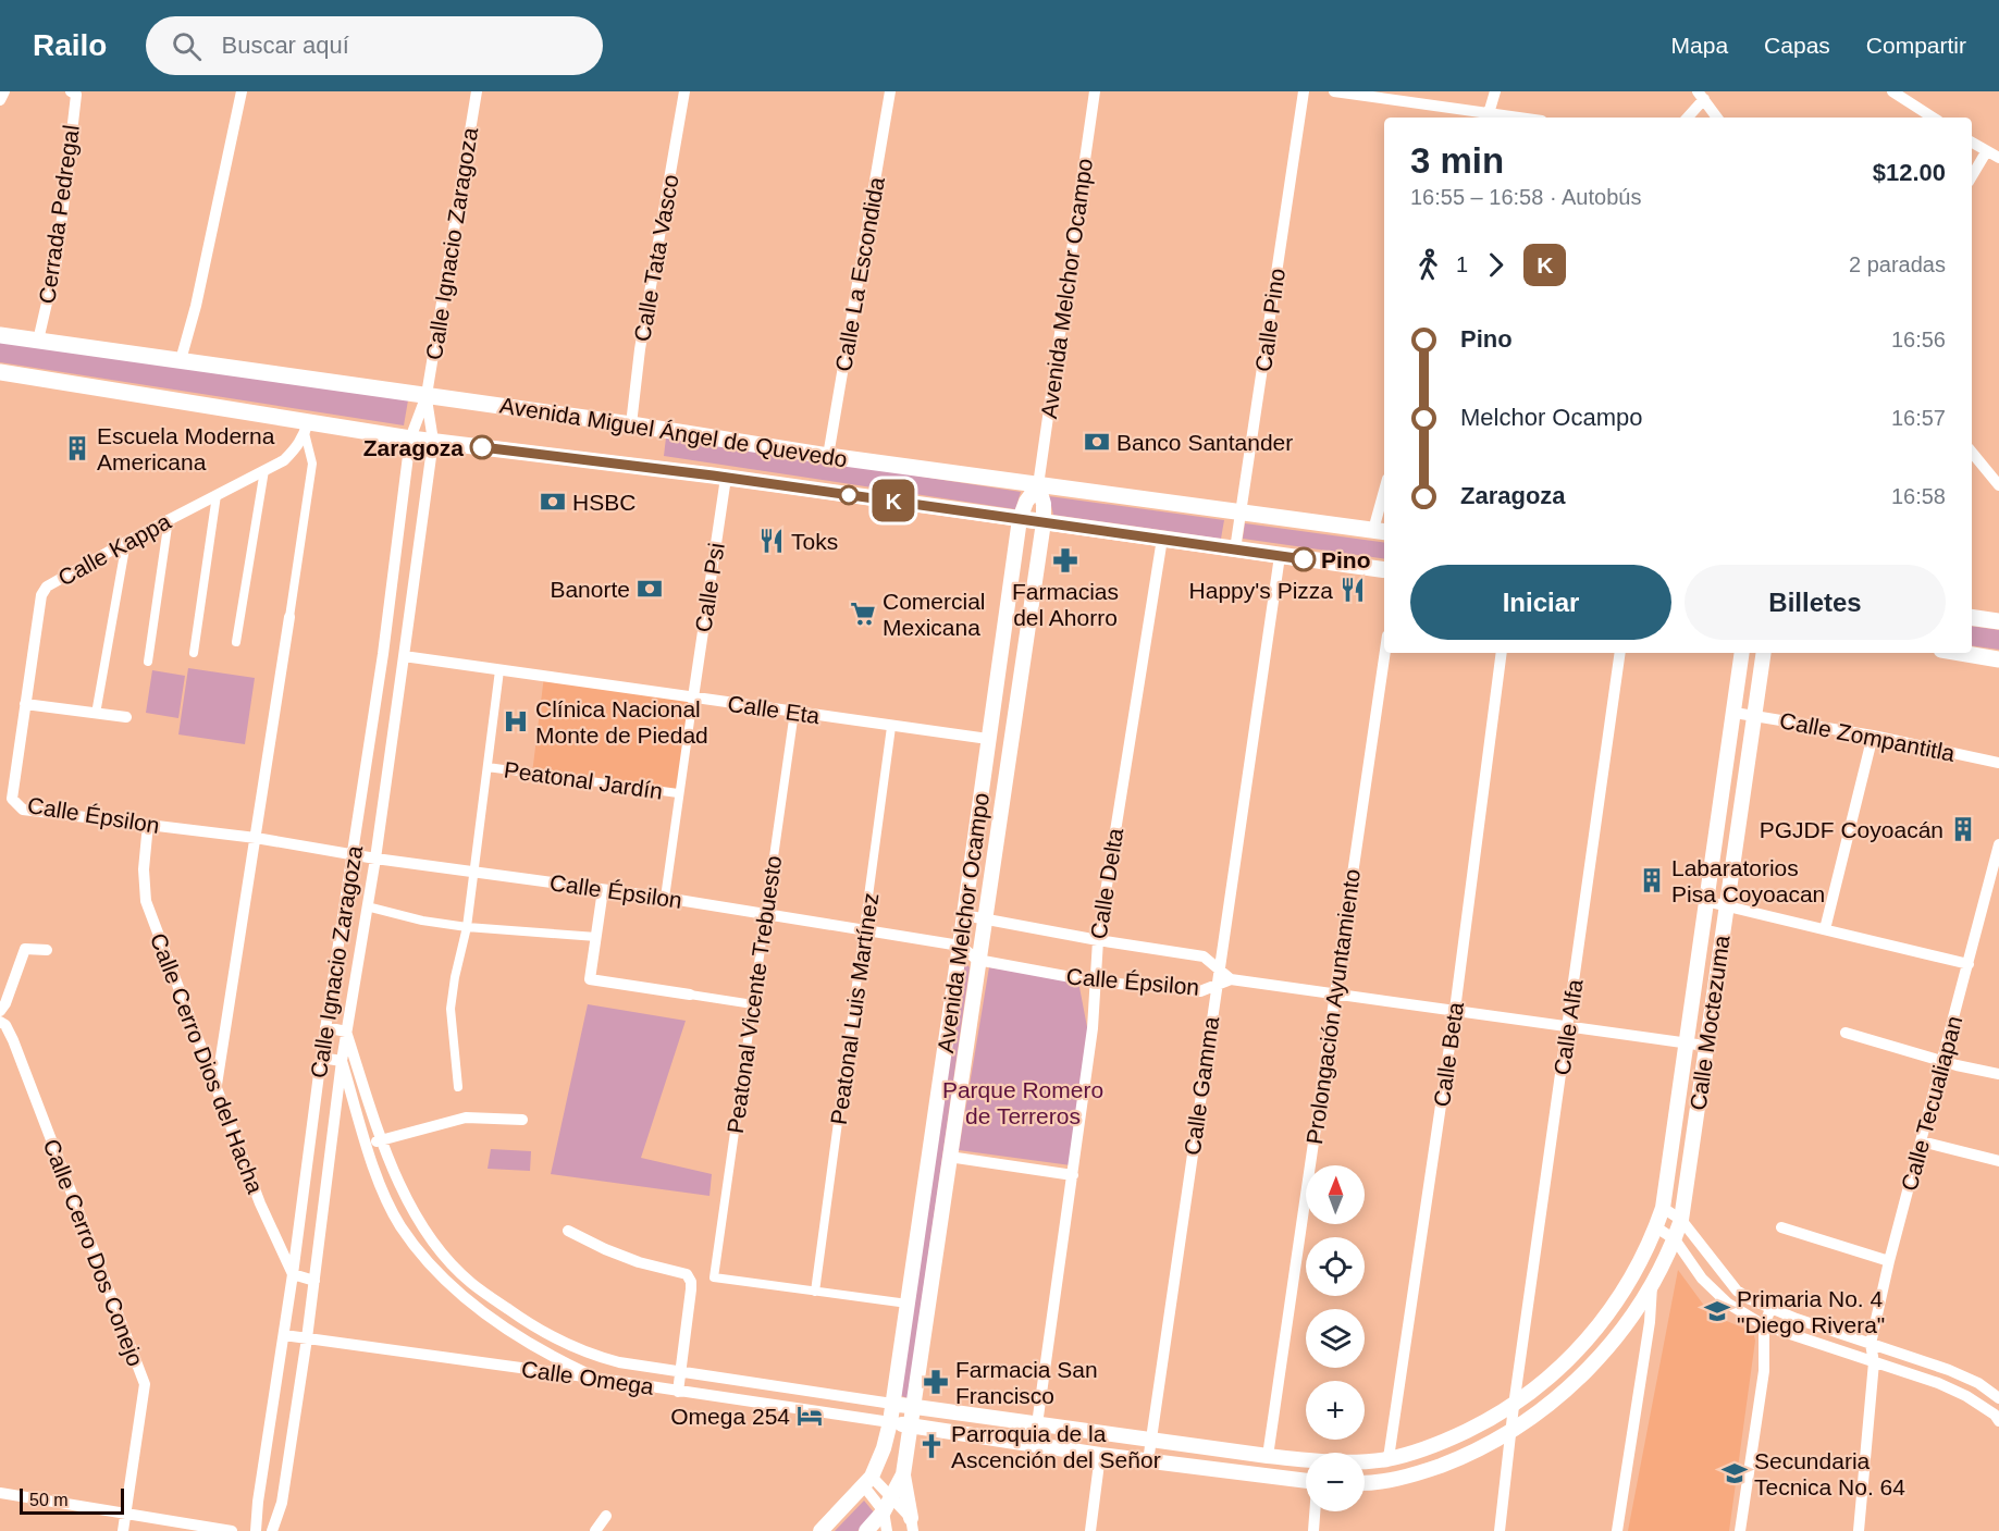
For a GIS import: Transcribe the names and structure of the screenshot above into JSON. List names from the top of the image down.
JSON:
{
  "streets": {
    "main road": ["Avenida Miguel Ángel de Quevedo"],
    "street": [
      "Cerrada Pedregal",
      "Calle Ignacio Zaragoza",
      "Calle Tata Vasco",
      "Calle La Escondida",
      "Avenida Melchor Ocampo",
      "Calle Pino",
      "Calle Kappa",
      "Calle Psi",
      "Calle Eta",
      "Calle Zompantitla",
      "Peatonal Jardín",
      "Calle Épsilon",
      "Calle Delta",
      "Peatonal Vicente Trebuesto",
      "Prolongación Ayuntamiento",
      "Peatonal Luis Martínez",
      "Calle Moctezuma",
      "Calle Alfa",
      "Calle Beta",
      "Calle Cerro Dios del Hacha",
      "Calle Gamma",
      "Calle Tecualiapan",
      "Calle Cerro Dos Conejo",
      "Calle Omega"
    ]
  },
  "crossings": [
    ["Cerrada Pedregal", "Avenida Miguel Ángel de Quevedo"],
    ["Calle Ignacio Zaragoza", "Avenida Miguel Ángel de Quevedo"],
    ["Calle Ignacio Zaragoza", "Calle Eta"],
    ["Calle Ignacio Zaragoza", "Calle Épsilon"],
    ["Calle Ignacio Zaragoza", "Calle Cerro Dios del Hacha"],
    ["Calle Ignacio Zaragoza", "Calle Omega"],
    ["Calle Tata Vasco", "Avenida Miguel Ángel de Quevedo"],
    ["Calle La Escondida", "Avenida Miguel Ángel de Quevedo"],
    ["Avenida Melchor Ocampo", "Avenida Miguel Ángel de Quevedo"],
    ["Avenida Melchor Ocampo", "Calle Eta"],
    ["Avenida Melchor Ocampo", "Calle Épsilon"],
    ["Avenida Melchor Ocampo", "Calle Omega"],
    ["Calle Pino", "Avenida Miguel Ángel de Quevedo"],
    ["Avenida Miguel Ángel de Quevedo", "Calle Kappa"],
    ["Avenida Miguel Ángel de Quevedo", "Calle Psi"],
    ["Avenida Miguel Ángel de Quevedo", "Calle Delta"],
    ["Avenida Miguel Ángel de Quevedo", "Calle Gamma"],
    ["Calle Kappa", "Calle Épsilon"],
    ["Calle Psi", "Calle Eta"],
    ["Calle Eta", "Peatonal Vicente Trebuesto"],
    ["Calle Eta", "Peatonal Luis Martínez"],
    ["Calle Zompantitla", "Calle Moctezuma"],
    ["Calle Épsilon", "Calle Delta"],
    ["Calle Épsilon", "Peatonal Vicente Trebuesto"],
    ["Calle Épsilon", "Prolongación Ayuntamiento"],
    ["Calle Épsilon", "Peatonal Luis Martínez"],
    ["Calle Épsilon", "Calle Moctezuma"],
    ["Calle Épsilon", "Calle Alfa"],
    ["Calle Épsilon", "Calle Beta"],
    ["Calle Épsilon", "Calle Cerro Dios del Hacha"],
    ["Calle Épsilon", "Calle Gamma"],
    ["Calle Delta", "Calle Omega"],
    ["Peatonal Vicente Trebuesto", "Peatonal Luis Martínez"],
    ["Prolongación Ayuntamiento", "Calle Omega"],
    ["Calle Moctezuma", "Calle Omega"],
    ["Calle Alfa", "Calle Omega"],
    ["Calle Beta", "Calle Omega"],
    ["Calle Gamma", "Calle Omega"]
  ],
  "parks": ["Parque Romero de Terreros"],
  "places": {
    "bank": ["Banco Santander", "HSBC", "Banorte"],
    "other": ["Zaragoza", "Pino"],
    "building": ["Escuela Moderna Americana", "PGJDF Coyoacán", "Labaratorios Pisa Coyoacan"],
    "restaurant": ["Toks", "Happy's Pizza"],
    "pharmacy": ["Farmacias del Ahorro", "Farmacia San Francisco"],
    "supermarket": ["Comercial Mexicana"],
    "hospital": ["Clínica Nacional Monte de Piedad"],
    "school or university": ["Primaria No. 4 \"Diego Rivera\"", "Secundaria Tecnica No. 64"],
    "hotel": ["Omega 254"],
    "church": ["Parroquia de la Ascención del Señor"]
  },
  "lines": ["bus line K"],
  "scale_bar": "50 m",
  "north": "top",
  "page": {
    "header": "Railo",
    "search": "Buscar aquí",
    "nav": ["Mapa", "Capas", "Compartir"],
    "on_map": "K",
    "heading": ["3 min", "16:55 – 16:58 · Autobús", "$12.00"],
    "legs": ["1", "K", "2 paradas"],
    "list": [
      {
        "name": "Pino",
        "value": "16:56"
      },
      {
        "name": "Melchor Ocampo",
        "value": "16:57"
      },
      {
        "name": "Zaragoza",
        "value": "16:58"
      }
    ],
    "buttons": ["Iniciar", "Billetes"],
    "map_buttons": ["+", "−"],
    "scale": "50 m"
  }
}
